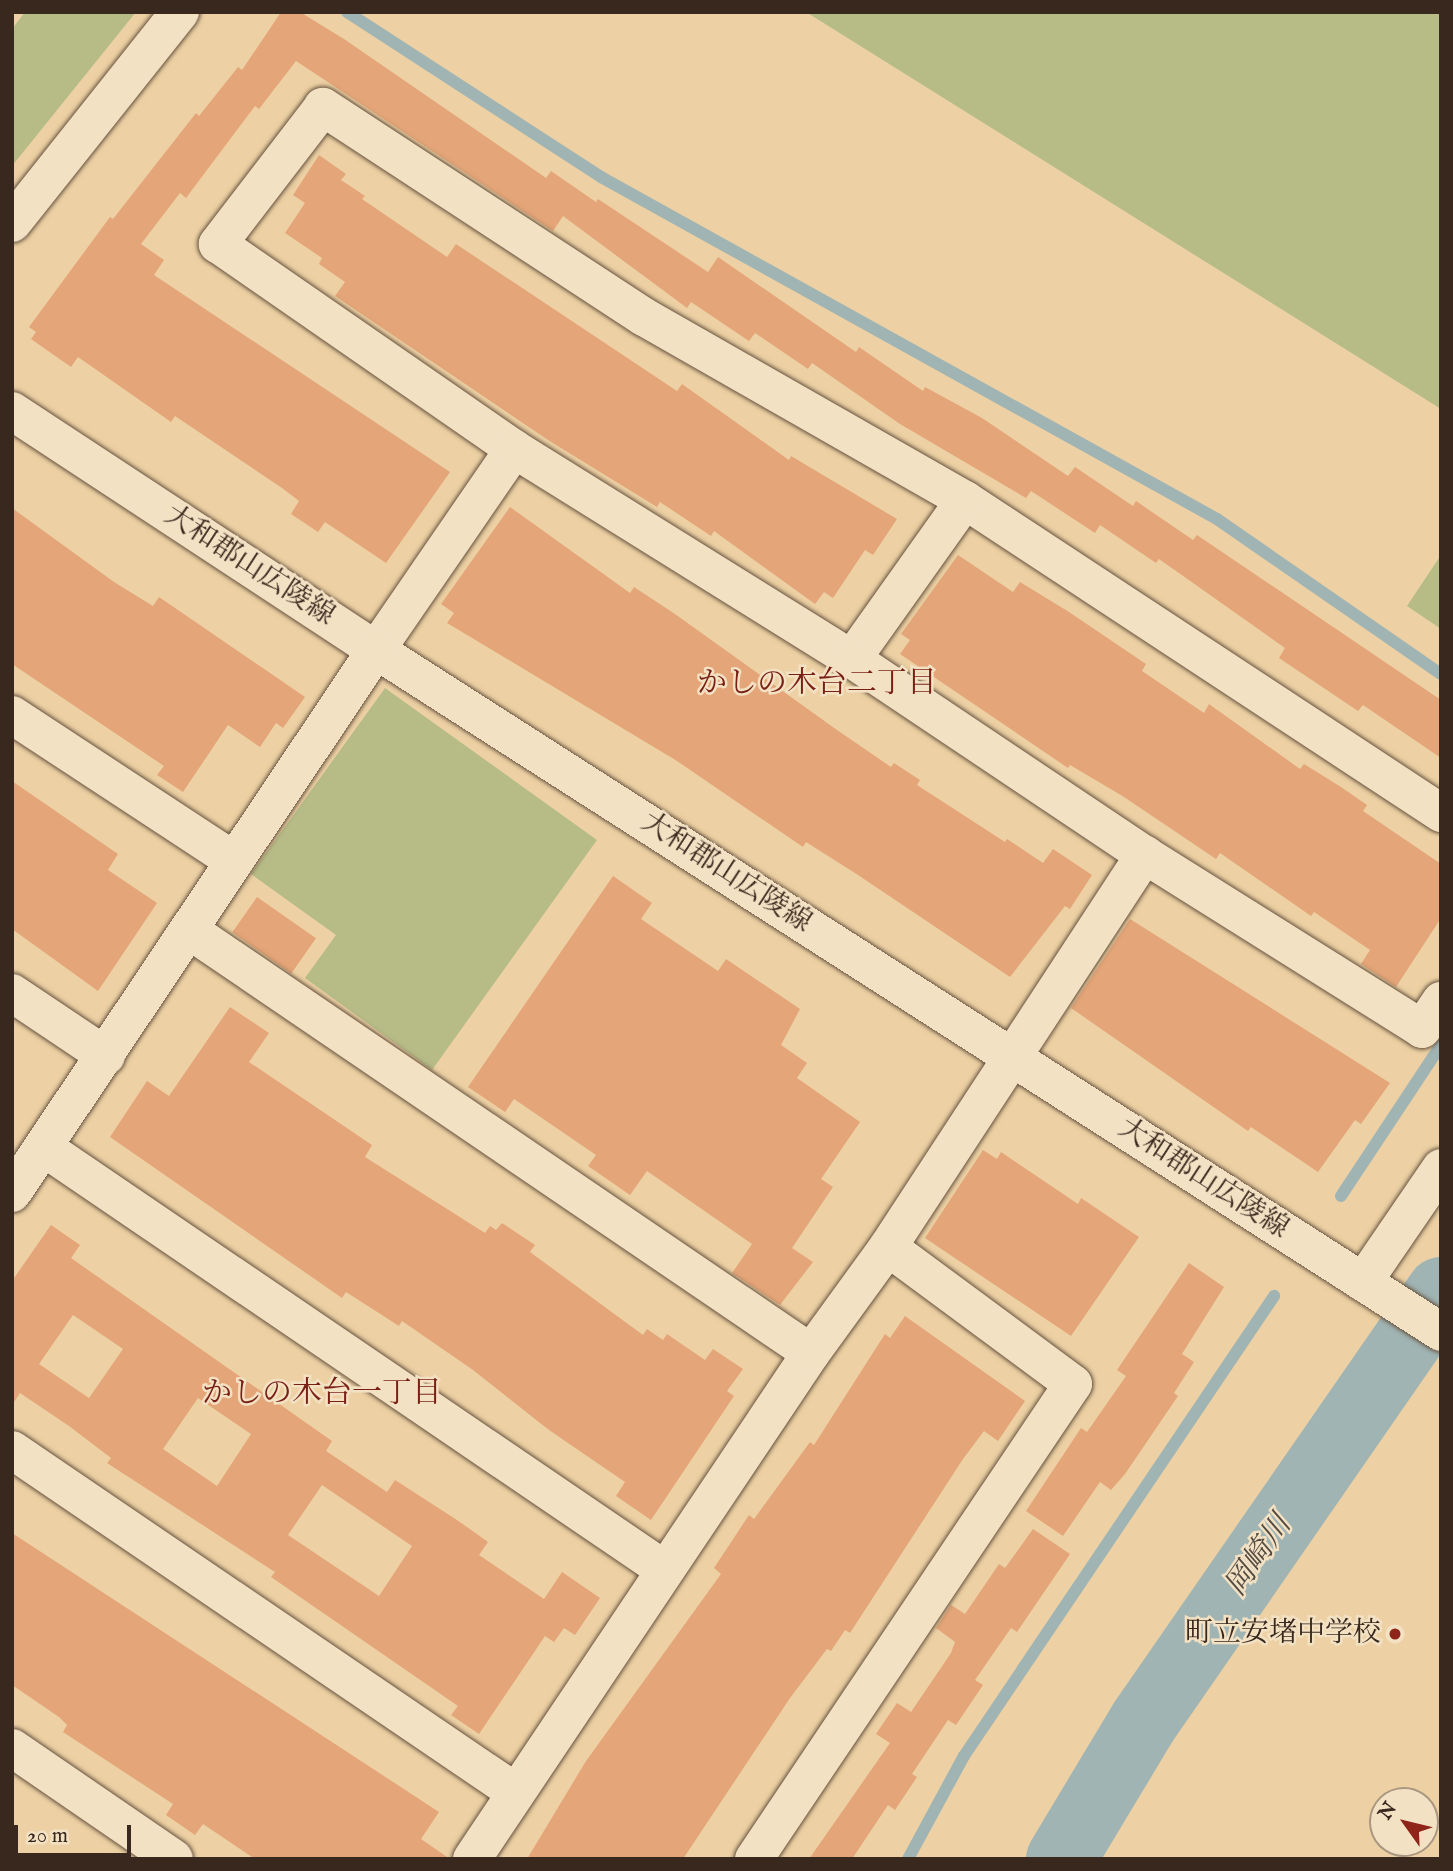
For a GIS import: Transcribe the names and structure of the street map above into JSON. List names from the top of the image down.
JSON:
{
  "streets": {
    "street": ["大和郡山広陵線"]
  },
  "districts": ["かしの木台二丁目", "かしの木台一丁目"],
  "water": ["岡崎川"],
  "places": ["町立安堵中学校"],
  "scale_bar": "20 m",
  "north": "top left"
}
